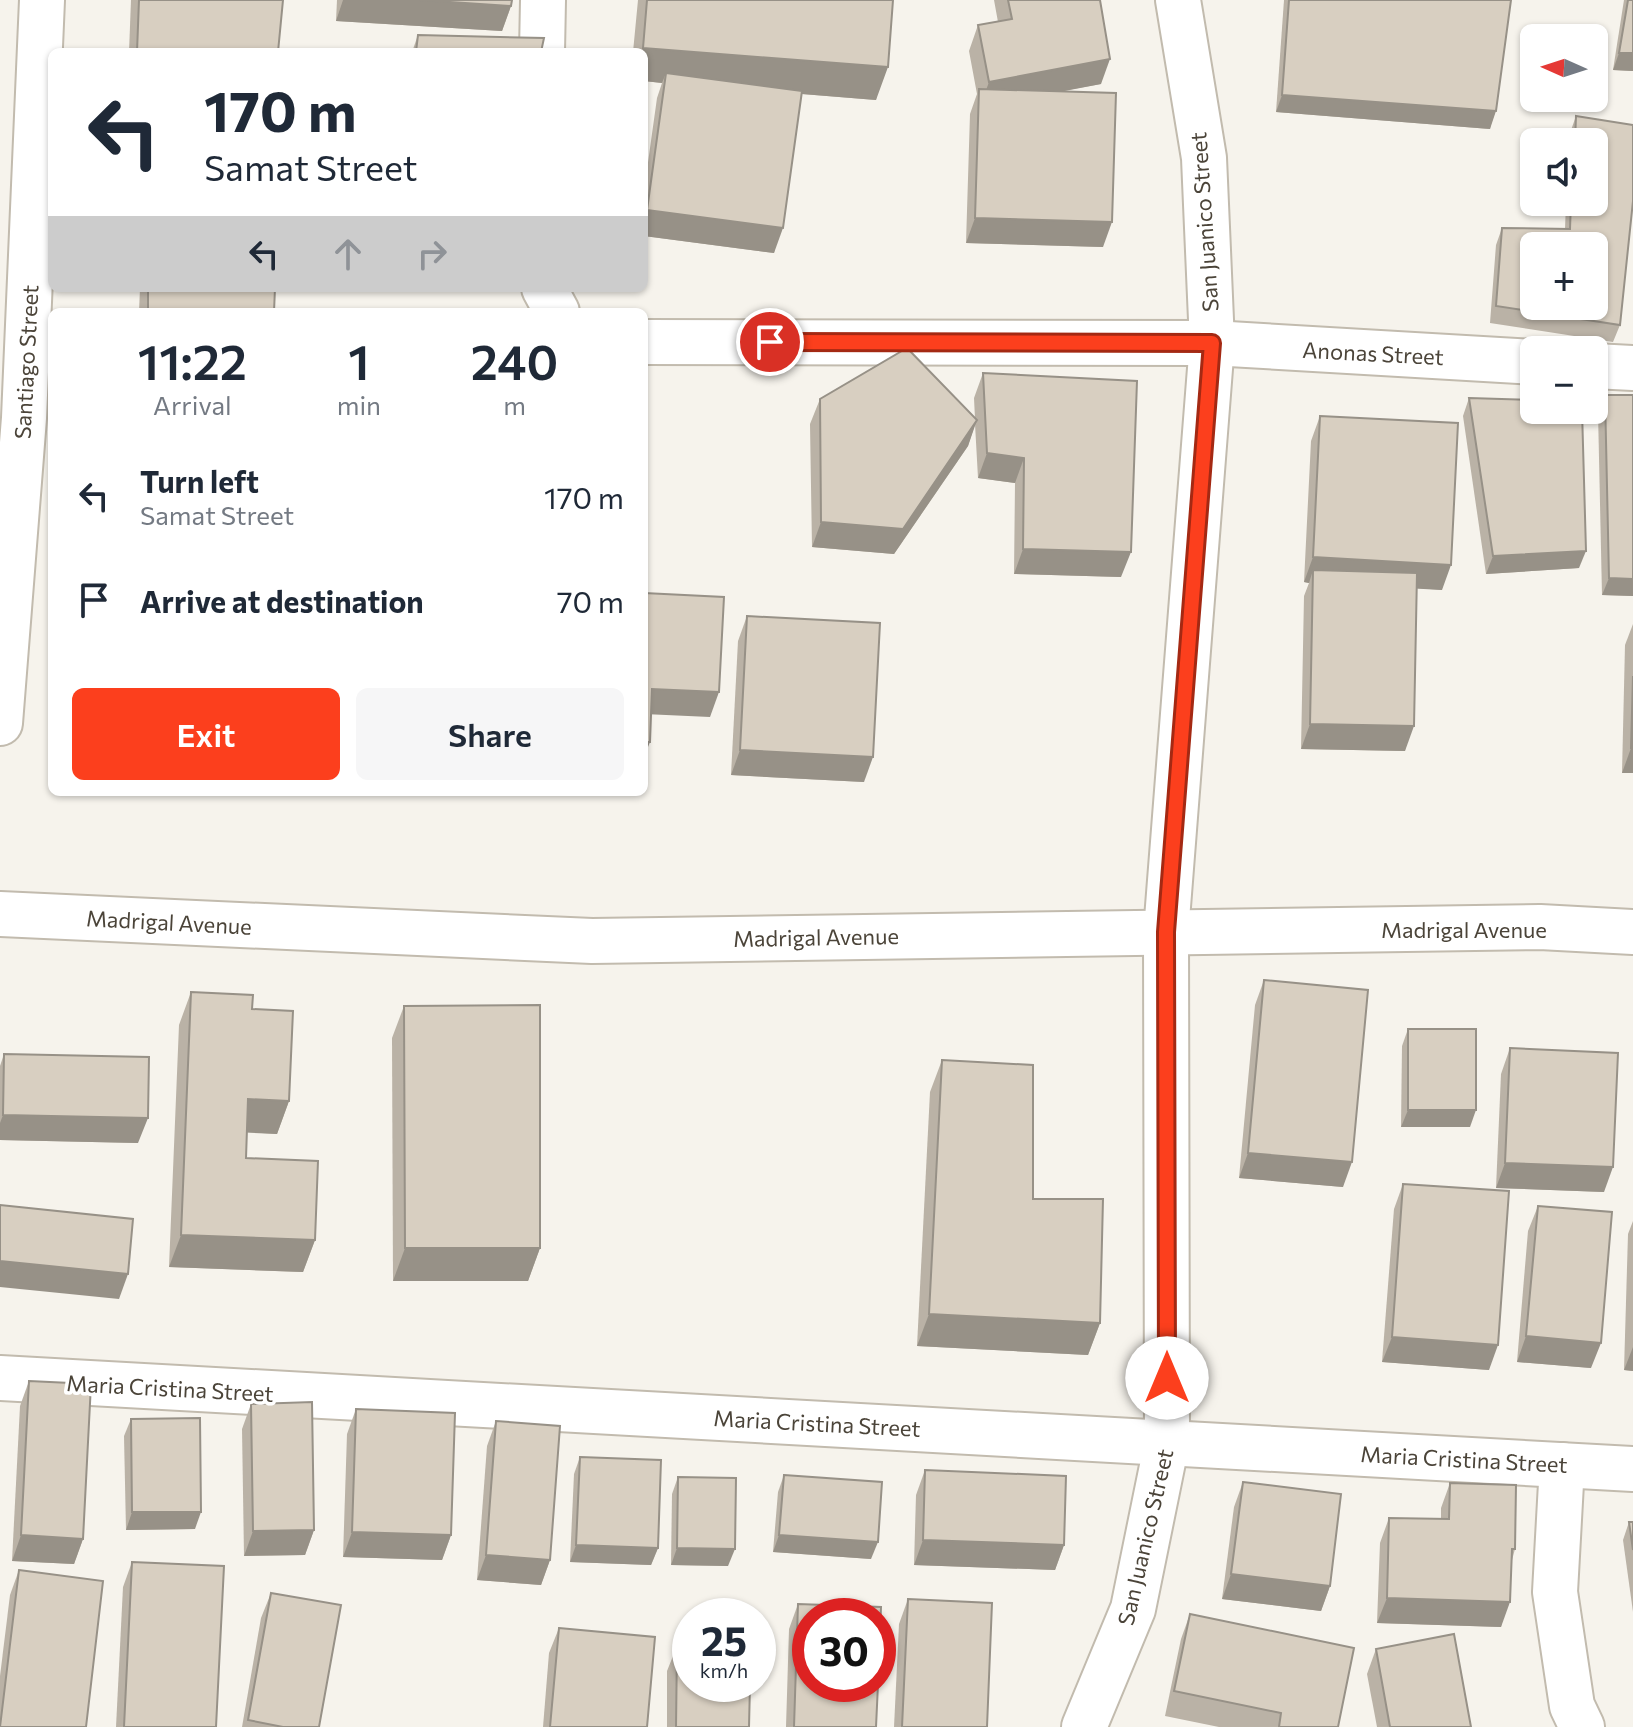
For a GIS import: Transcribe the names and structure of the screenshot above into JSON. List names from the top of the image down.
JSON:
{
  "streets": {
    "street": [
      "San Juanico Street",
      "Anonas Street",
      "Santiago Street",
      "Madrigal Avenue",
      "Maria Cristina Street"
    ]
  },
  "crossings": [
    ["San Juanico Street", "Anonas Street"],
    ["San Juanico Street", "Madrigal Avenue"],
    ["San Juanico Street", "Maria Cristina Street"]
  ],
  "north": "left",
  "page": {
    "map_buttons": ["+", "−"],
    "turn": ["170 m", "Samat Street"],
    "eta": [
      "11:22",
      "Arrival",
      "1",
      "min",
      "240",
      "m"
    ],
    "list": [
      {
        "name": "Turn left",
        "note": "Samat Street",
        "value": "170 m"
      },
      {
        "name": "Arrive at destination",
        "value": "70 m"
      }
    ],
    "buttons": ["Exit", "Share"],
    "speed": "25 km/h",
    "limit": "30"
  }
}
